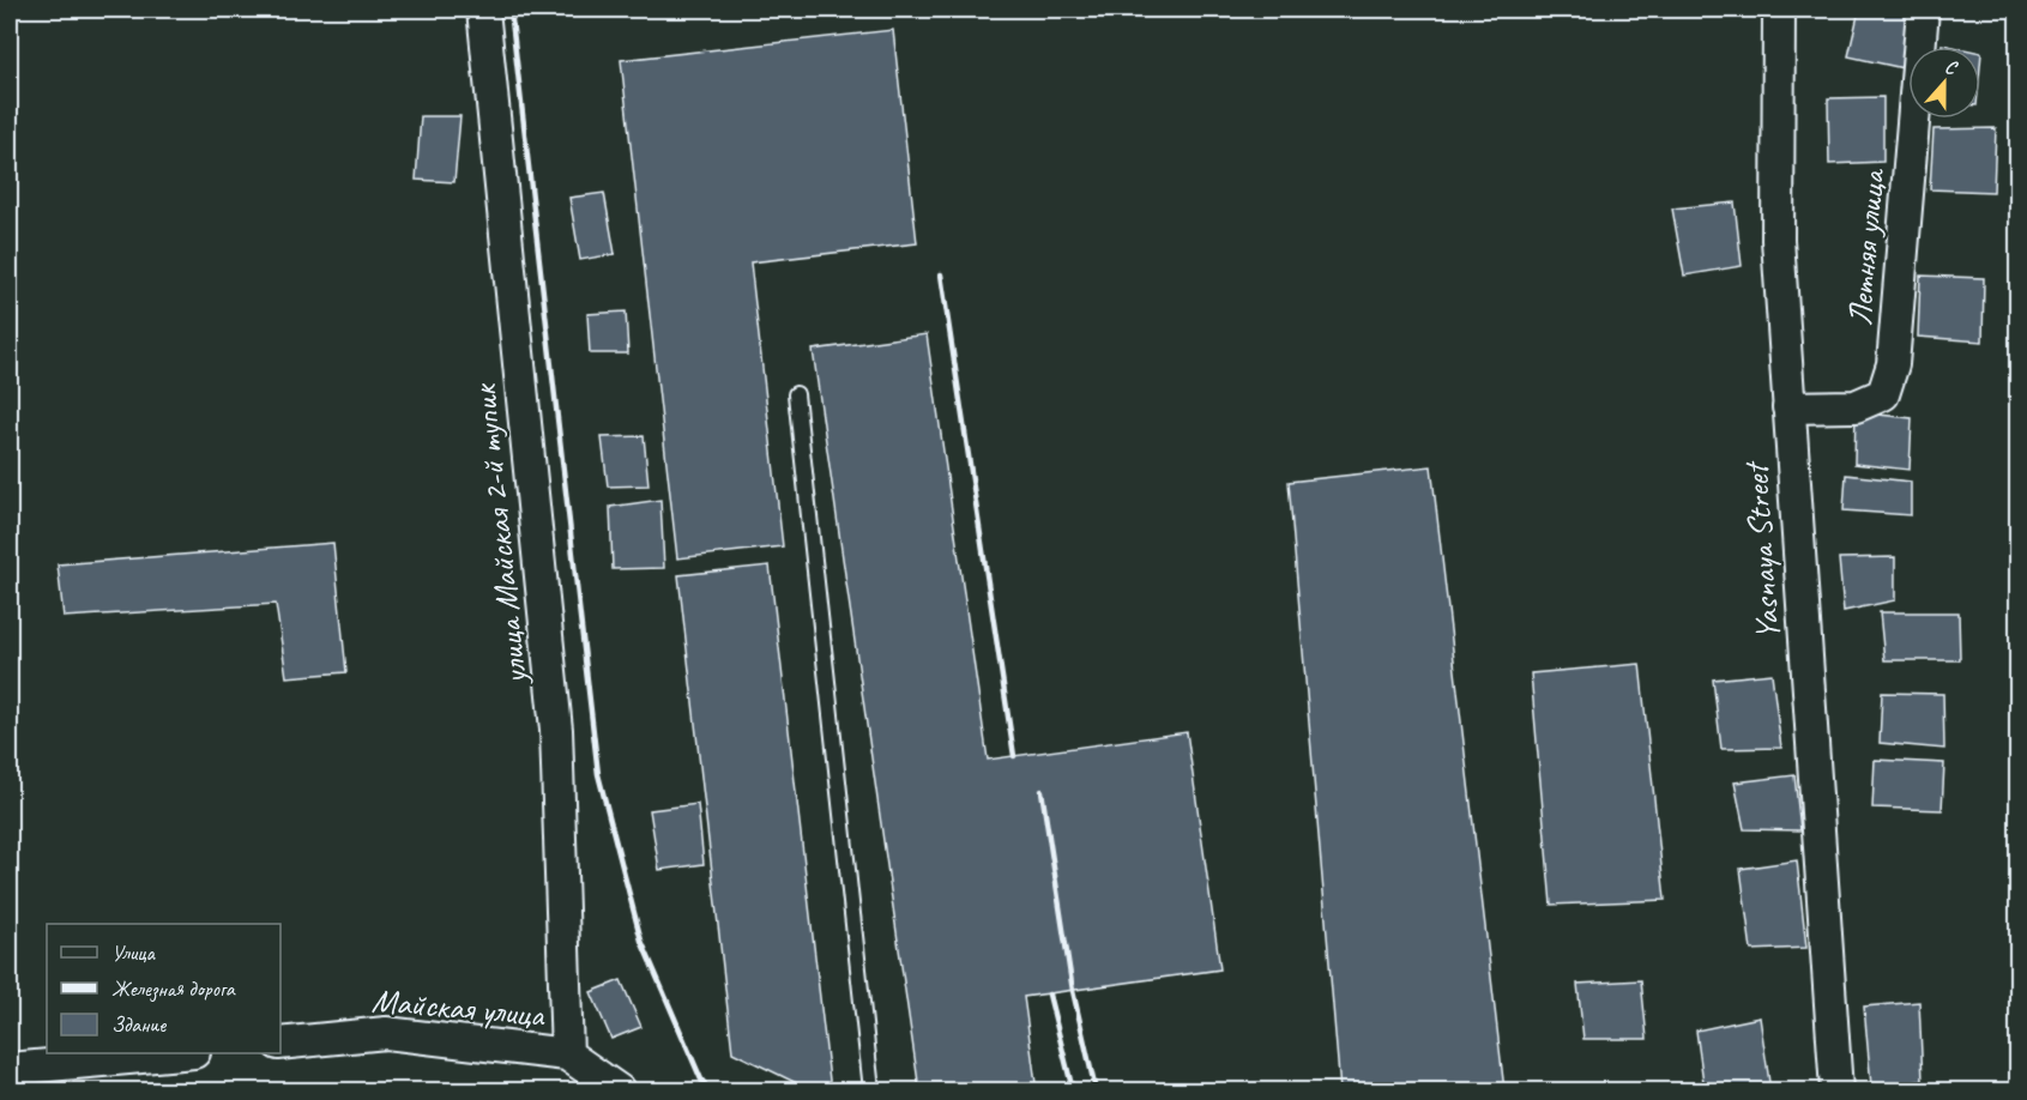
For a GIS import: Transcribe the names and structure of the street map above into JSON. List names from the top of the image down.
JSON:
{
  "streets": {
    "street": [
      "Летняя улица",
      "улица Майская 2-й тупик",
      "Yasnaya Street",
      "Майская улица"
    ]
  },
  "crossings": [
    ["Летняя улица", "Yasnaya Street"],
    ["улица Майская 2-й тупик", "Майская улица"]
  ],
  "legend": ["Улица", "Железная дорога", "Здание"],
  "north": "top"
}
